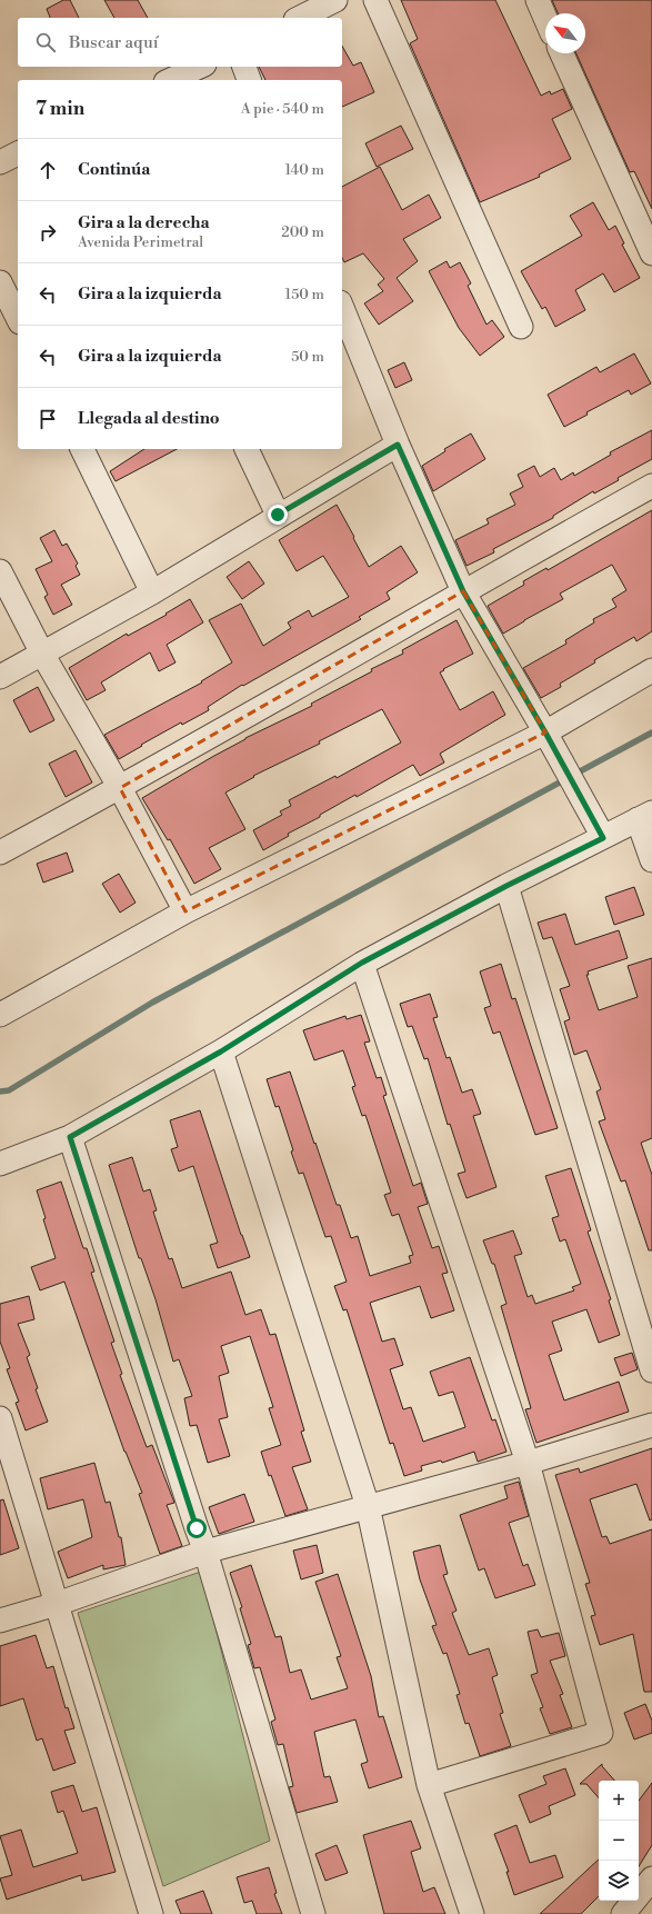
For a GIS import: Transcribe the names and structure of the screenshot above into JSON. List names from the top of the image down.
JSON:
{
  "north": "top left",
  "page": {
    "search": "Buscar aquí",
    "heading": ["7 min", "A pie · 540 m"],
    "list": [
      ["Continúa", "140 m"],
      ["Gira a la derecha", "Avenida Perimetral", "200 m"],
      ["Gira a la izquierda", "150 m"],
      ["Gira a la izquierda", "50 m"],
      "Llegada al destino"
    ],
    "map_buttons": ["+", "−"]
  }
}
